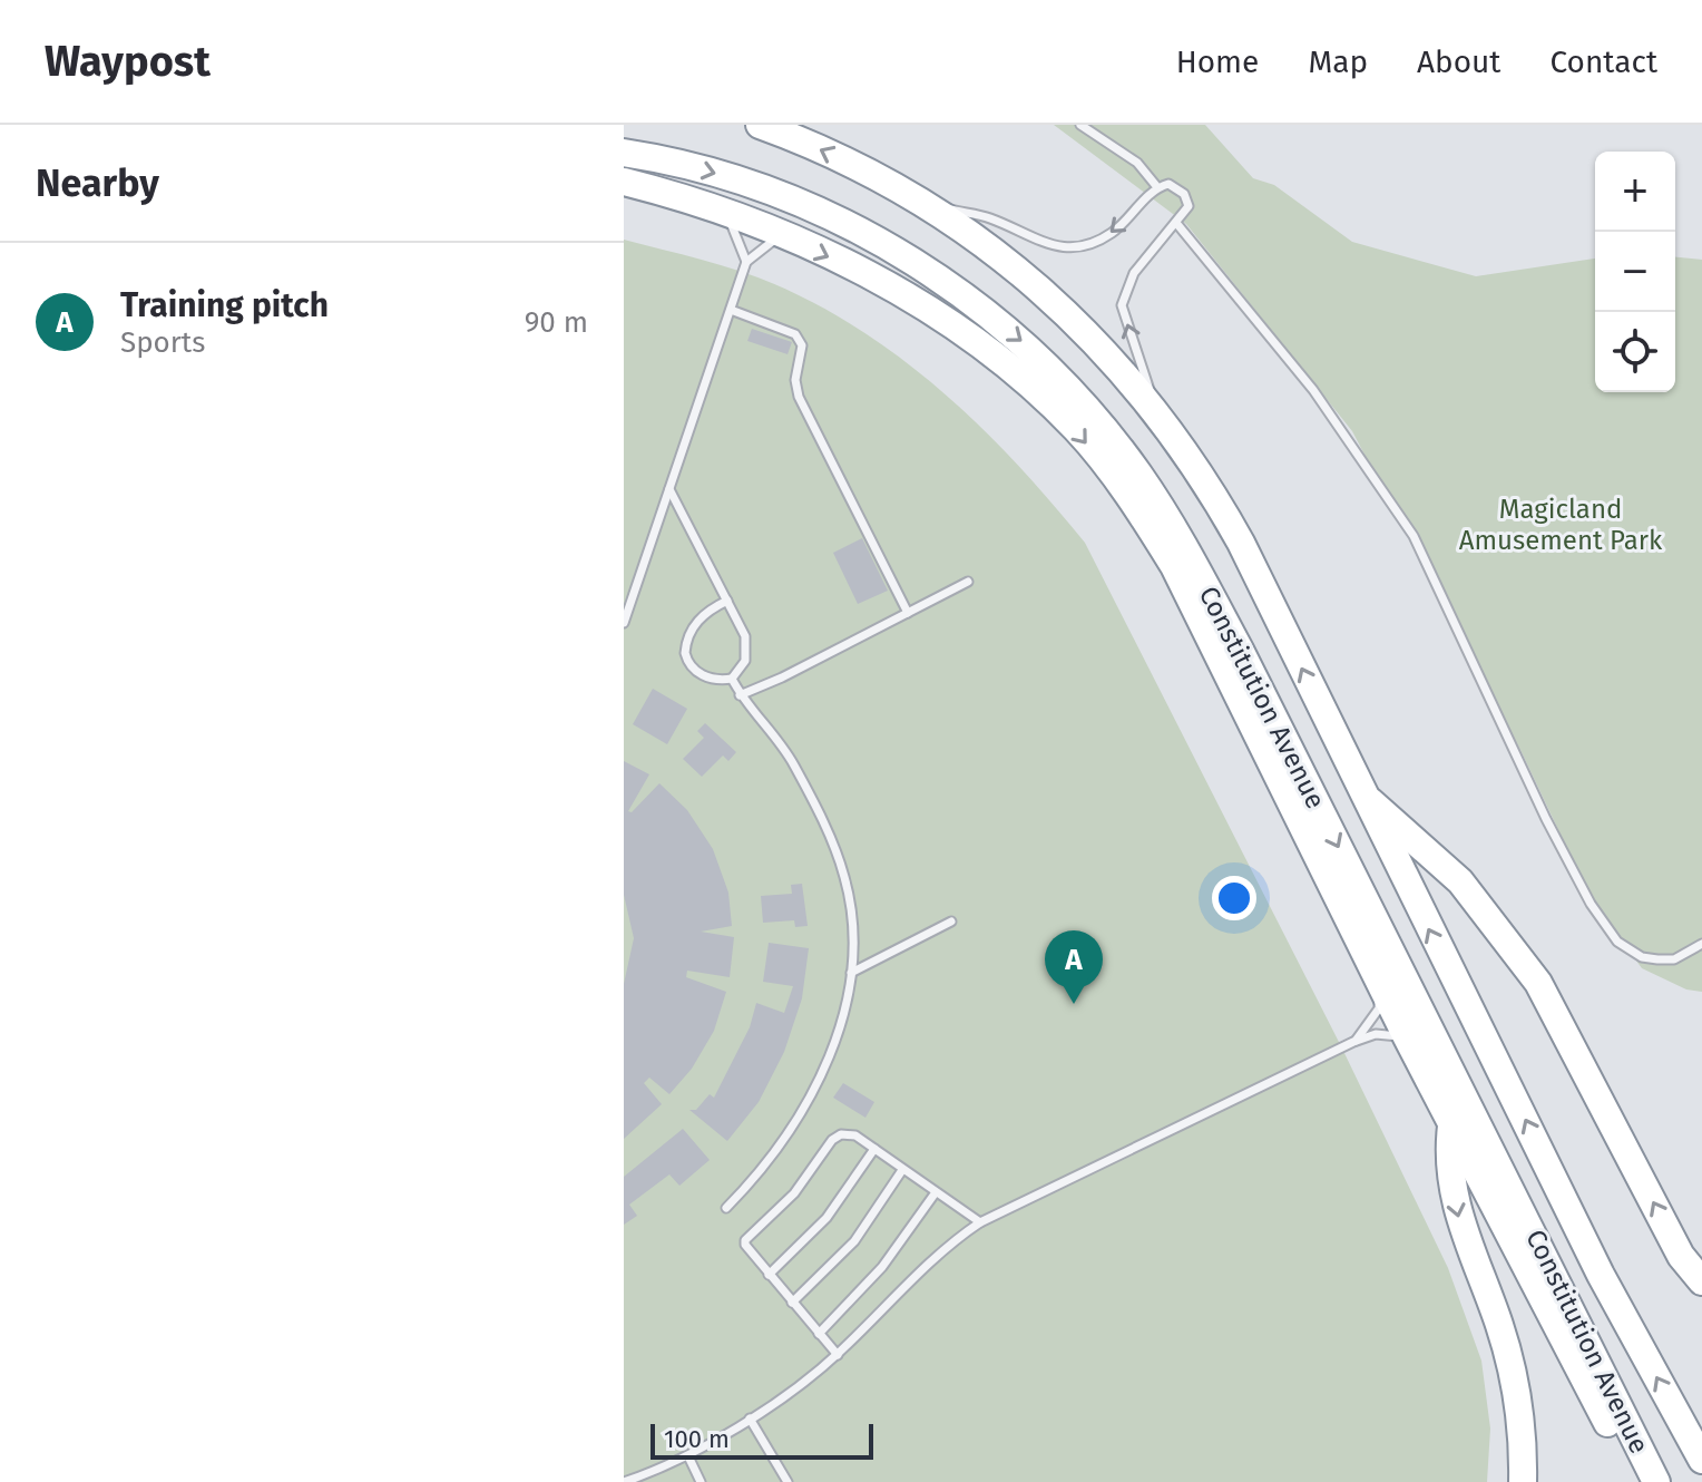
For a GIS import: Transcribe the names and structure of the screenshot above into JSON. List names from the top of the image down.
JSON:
{
  "streets": {
    "highway": ["Constitution Avenue"]
  },
  "parks": ["Magicland Amusement Park"],
  "scale_bar": "100 m",
  "page": {
    "header": "Waypost",
    "nav": [
      "Home",
      "Map",
      "About",
      "Contact"
    ],
    "heading": "Nearby",
    "map_buttons": ["+", "−"],
    "list": [
      {
        "mark": "A",
        "name": "Training pitch",
        "note": "Sports",
        "value": "90 m"
      }
    ],
    "pins": "A",
    "scale": "100 m"
  }
}
